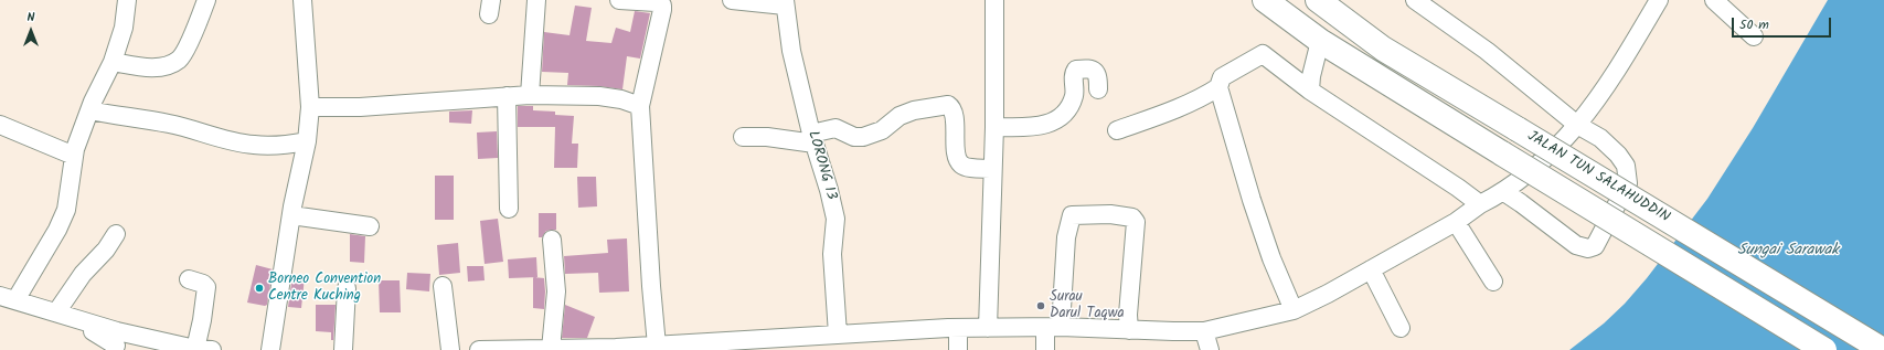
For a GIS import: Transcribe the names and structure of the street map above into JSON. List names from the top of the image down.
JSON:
{
  "streets": {
    "highway": ["JALAN TUN SALAHUDDIN"],
    "street": ["LORONG 13"]
  },
  "water": ["Sungai Sarawak"],
  "places": ["Borneo Convention Centre Kuching", "Surau Darul Taqwa"],
  "scale_bar": "50 m",
  "north": "top"
}
